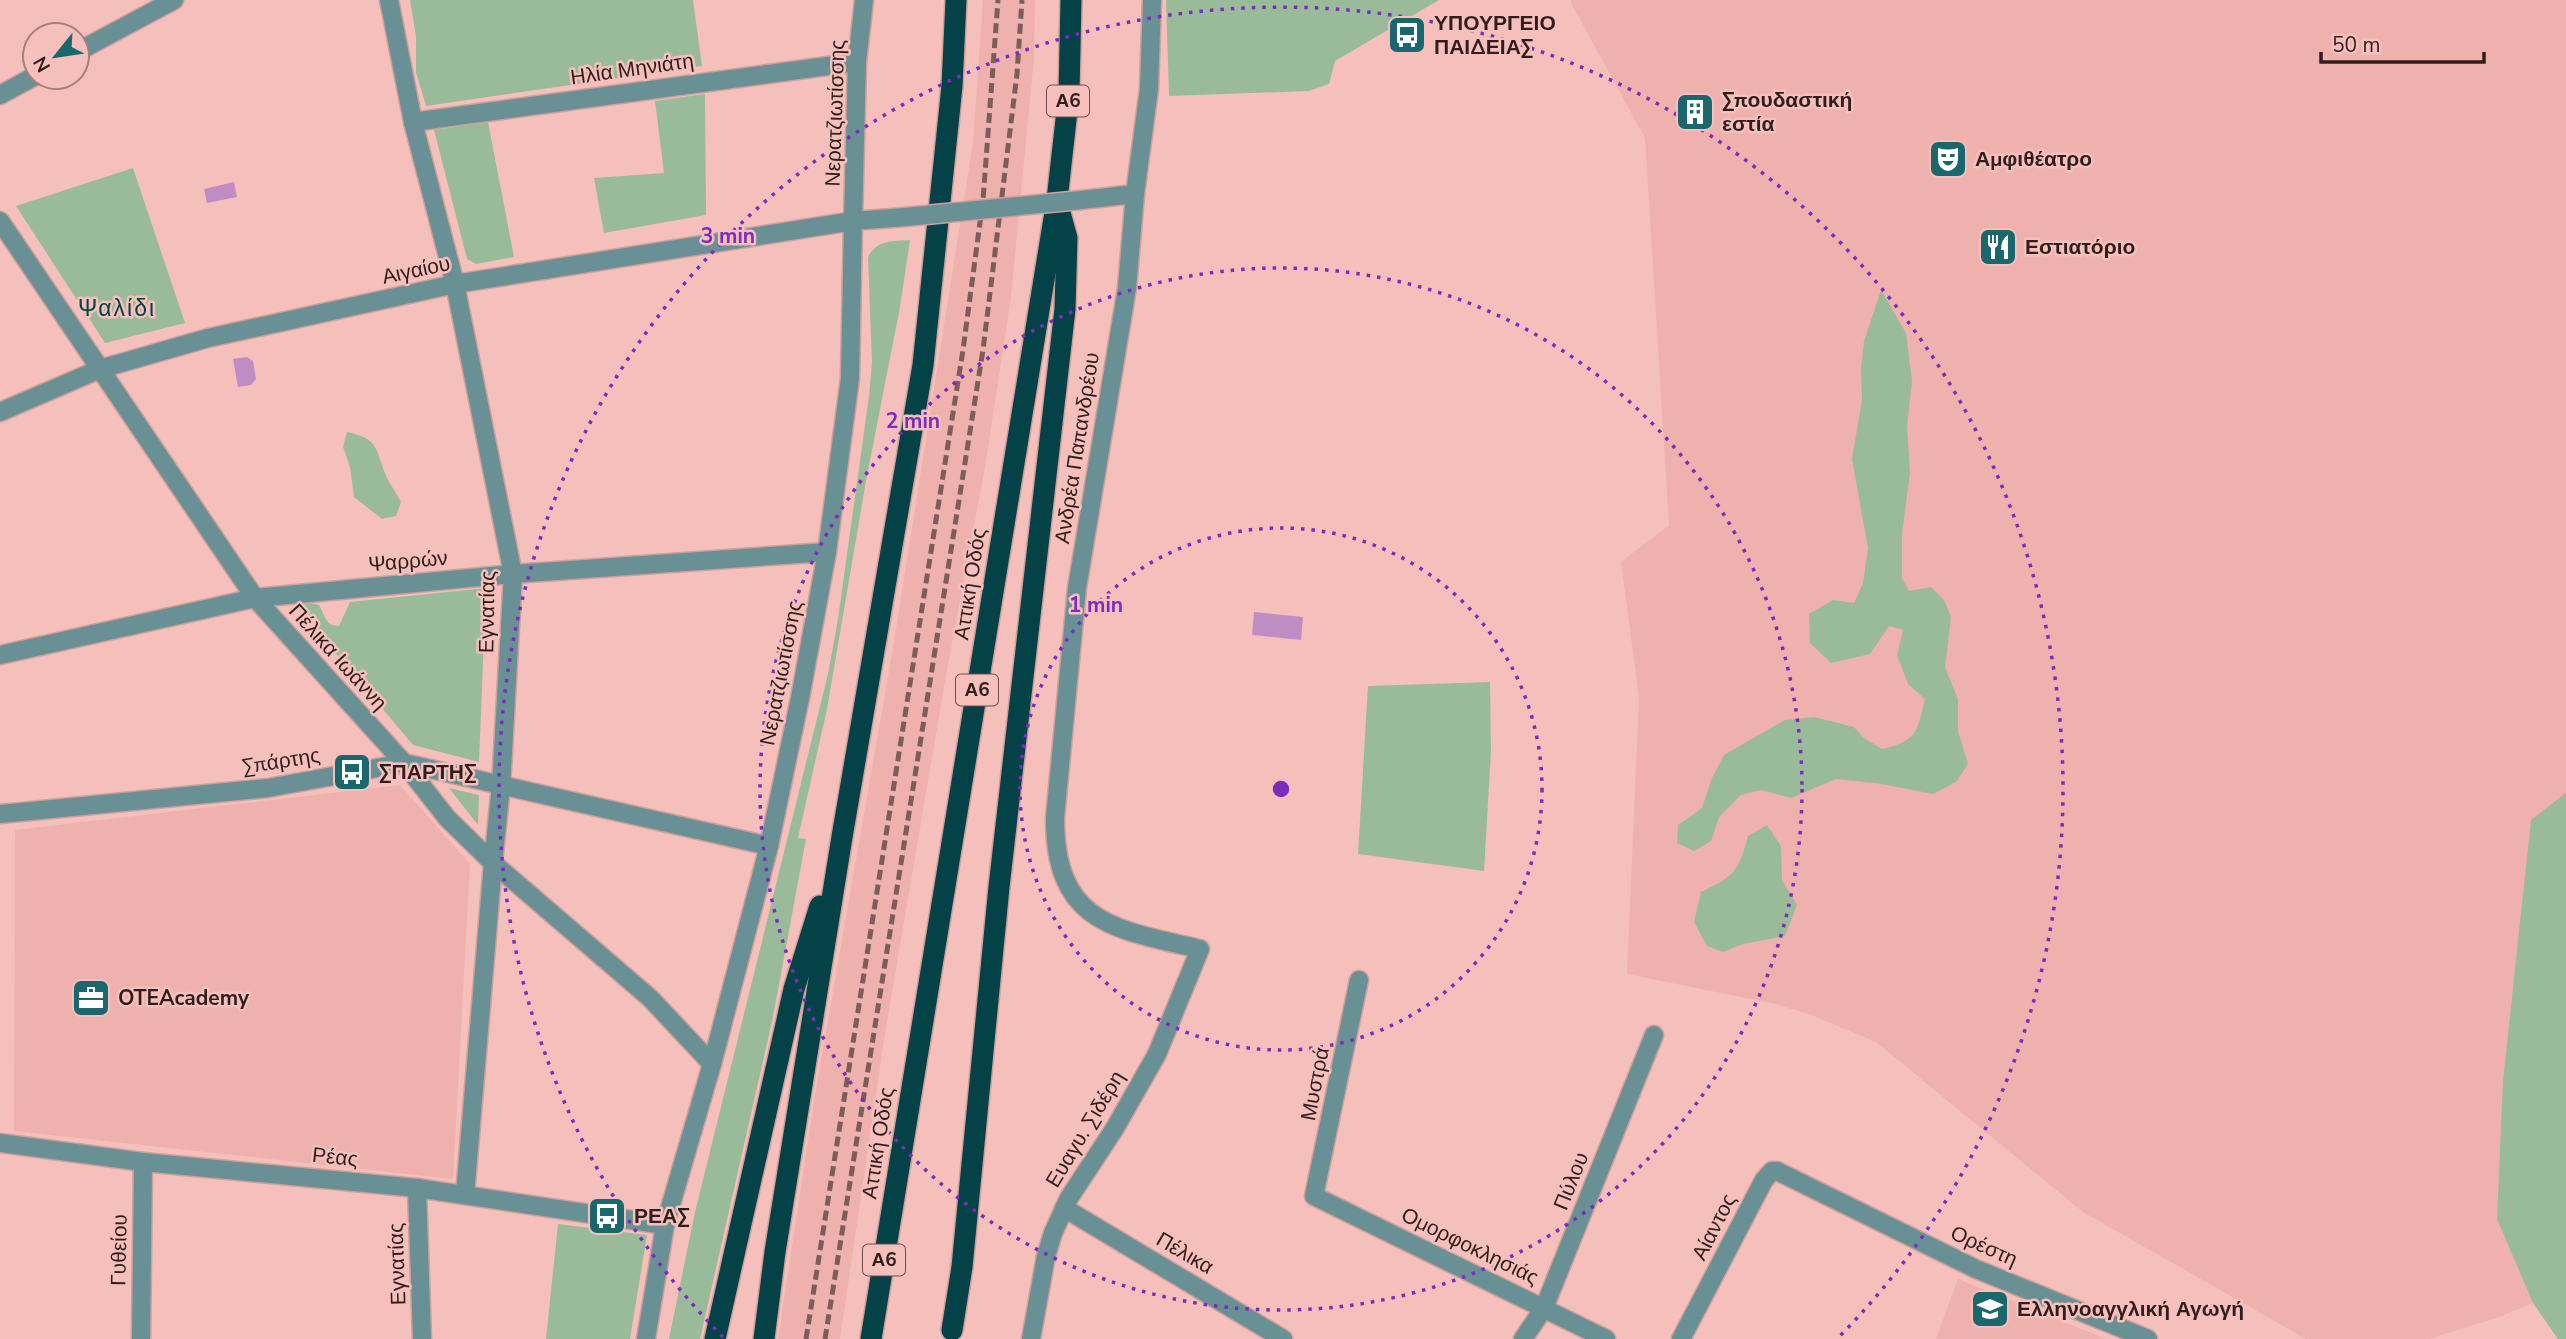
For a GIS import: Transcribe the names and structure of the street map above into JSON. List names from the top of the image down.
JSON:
{
  "streets": {
    "highway": ["Α6", "Αττική Οδός"],
    "street": [
      "Ηλία Μηνιάτη",
      "Νερατζιωτίσσης",
      "Αιγαίου",
      "Ανδρέα Παπανδρέου",
      "Ψαρρών",
      "Εγνατίας",
      "Πέλικα Ιωάννη",
      "Σπάρτης",
      "Μυστρά",
      "Ευαγυ. Σιδέρη",
      "Ρέας",
      "Πύλου",
      "Αίαντος",
      "Ομορφοκλησιάς",
      "Ορέστη",
      "Γυθείου",
      "Πέλικα"
    ]
  },
  "crossings": [
    ["Ηλία Μηνιάτη", "Νερατζιωτίσσης"],
    ["Ηλία Μηνιάτη", "Εγνατίας"],
    ["Νερατζιωτίσσης", "Αιγαίου"],
    ["Νερατζιωτίσσης", "Ψαρρών"],
    ["Νερατζιωτίσσης", "Πέλικα Ιωάννη"],
    ["Νερατζιωτίσσης", "Σπάρτης"],
    ["Νερατζιωτίσσης", "Ρέας"],
    ["Αιγαίου", "Ανδρέα Παπανδρέου"],
    ["Αιγαίου", "Εγνατίας"],
    ["Αιγαίου", "Πέλικα Ιωάννη"],
    ["Ανδρέα Παπανδρέου", "Ευαγυ. Σιδέρη"],
    ["Ψαρρών", "Εγνατίας"],
    ["Ψαρρών", "Πέλικα Ιωάννη"],
    ["Εγνατίας", "Πέλικα Ιωάννη"],
    ["Εγνατίας", "Σπάρτης"],
    ["Εγνατίας", "Ρέας"],
    ["Πέλικα Ιωάννη", "Σπάρτης"],
    ["Μυστρά", "Ομορφοκλησιάς"],
    ["Ευαγυ. Σιδέρη", "Πέλικα"],
    ["Ρέας", "Γυθείου"],
    ["Πύλου", "Ομορφοκλησιάς"],
    ["Αίαντος", "Ορέστη"]
  ],
  "districts": ["Ψαλίδι"],
  "places": {
    "bus stop": ["ΥΠΟΥΡΓΕΙΟ ΠΑΙΔΕΙΑΣ", "ΣΠΑΡΤΗΣ", "ΡΕΑΣ"],
    "building": ["Σπουδαστική εστία"],
    "theatre": ["Αμφιθέατρο"],
    "restaurant": ["Εστιατόριο"],
    "office": ["OTEAcademy"],
    "school or university": ["Ελληνοαγγλική Αγωγή"]
  },
  "scale_bar": "50 m",
  "north": "bottom left",
  "rings": ["3 min", "2 min", "1 min"]
}
